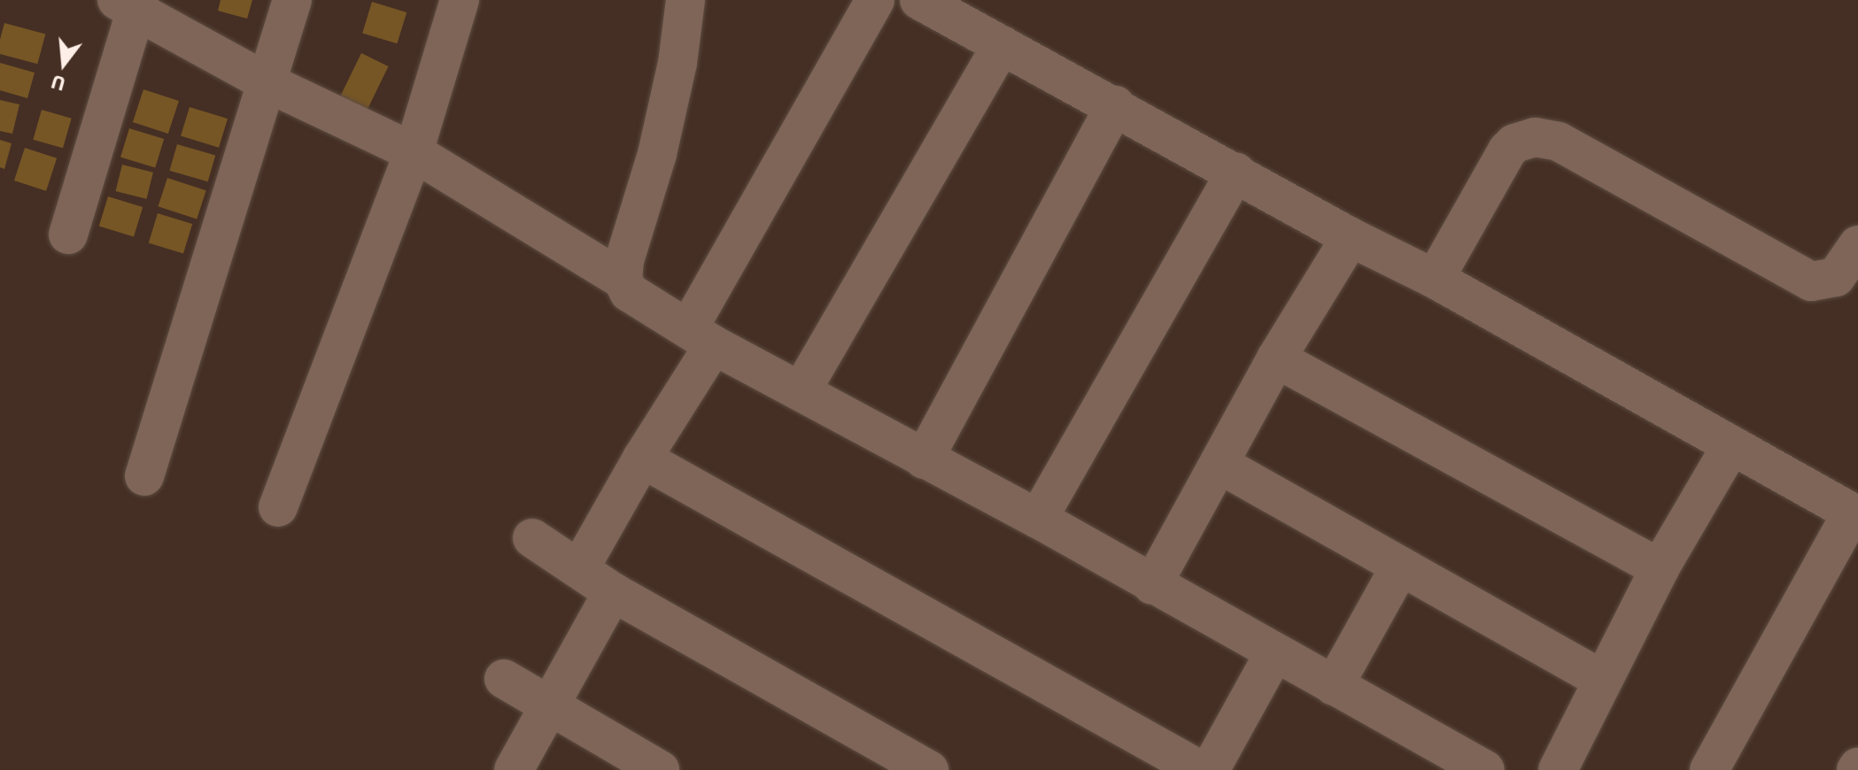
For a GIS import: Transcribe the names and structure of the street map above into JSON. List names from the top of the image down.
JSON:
{
  "north": "bottom"
}
